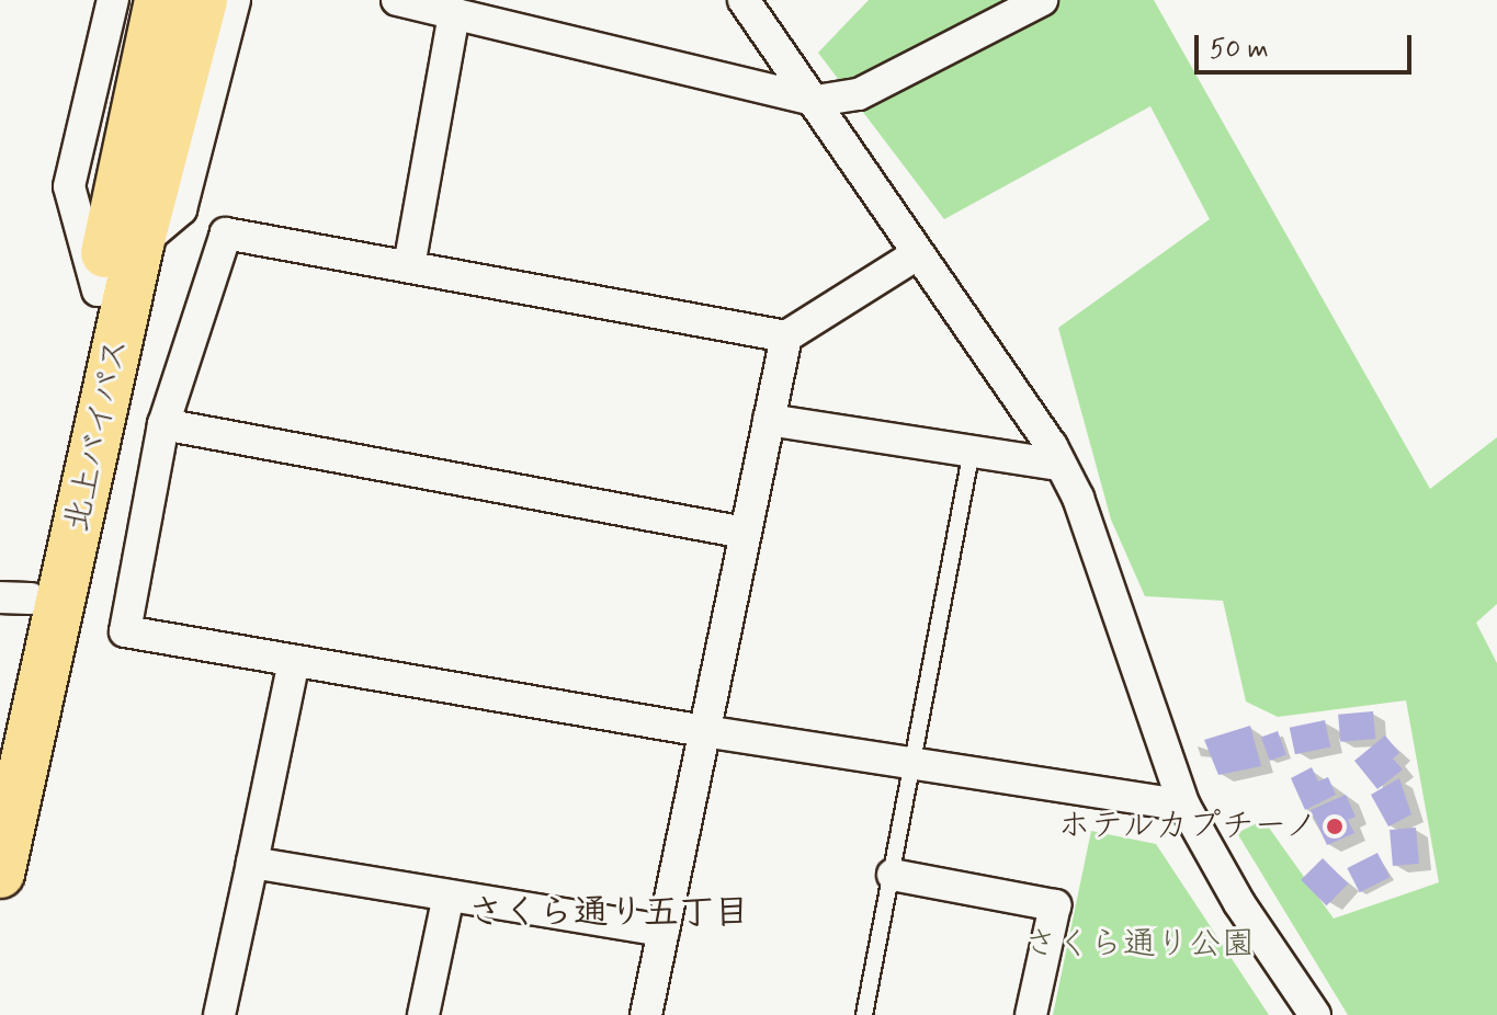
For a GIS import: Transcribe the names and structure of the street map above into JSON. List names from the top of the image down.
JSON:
{
  "streets": {
    "highway": ["北上バイパス"]
  },
  "districts": ["さくら通り五丁目"],
  "parks": ["さくら通り公園"],
  "places": ["ホテルカプチーノ"],
  "scale_bar": "50 m"
}
